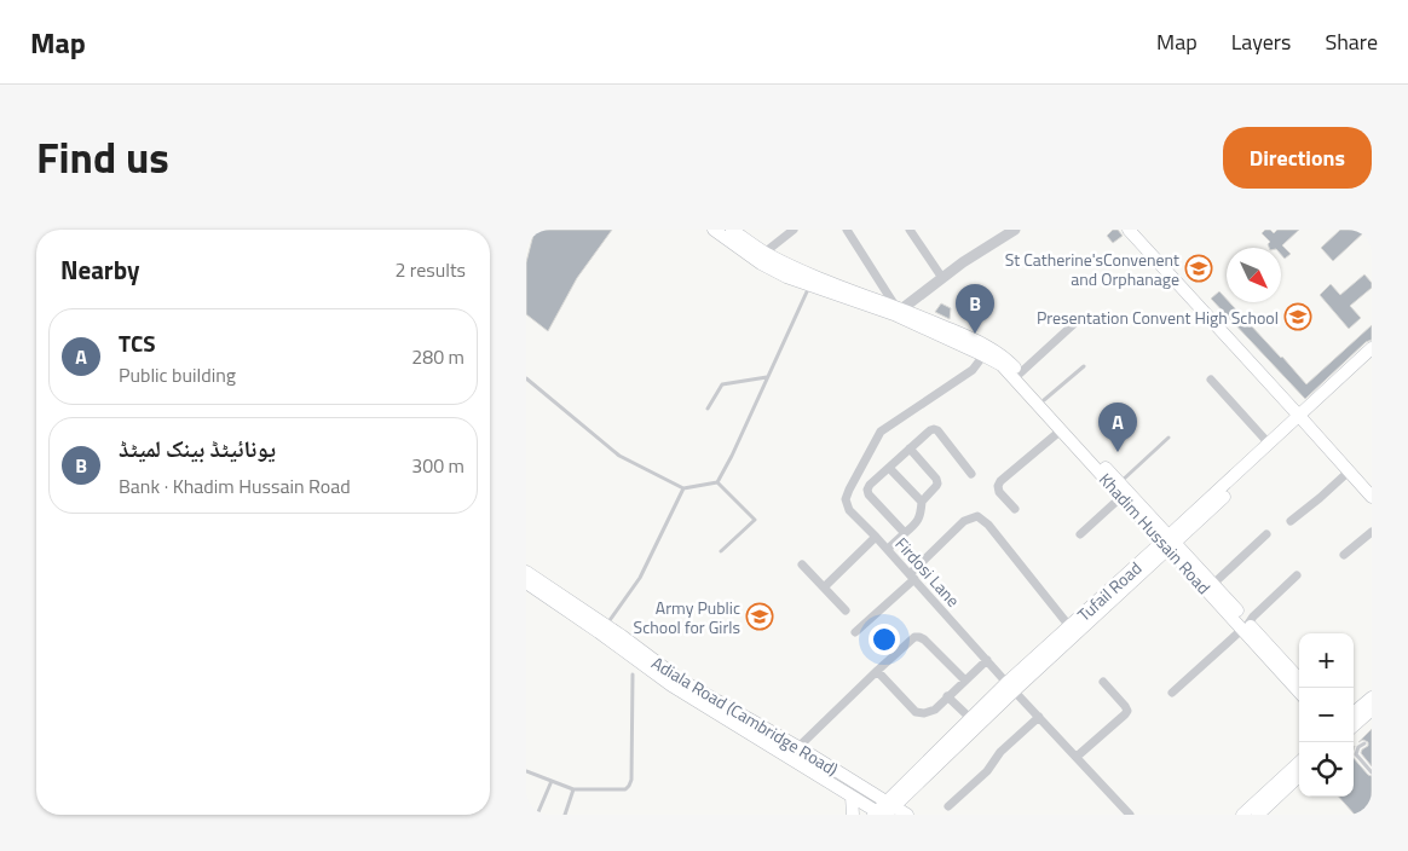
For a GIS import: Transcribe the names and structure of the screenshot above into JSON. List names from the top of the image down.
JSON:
{
  "streets": {
    "main road": ["Khadim Hussain Road", "Tufail Road", "Adiala Road (Cambridge Road)"],
    "street": ["Firdosi Lane"]
  },
  "crossings": [
    ["Khadim Hussain Road", "Firdosi Lane"],
    ["Khadim Hussain Road", "Tufail Road"],
    ["Firdosi Lane", "Tufail Road"],
    ["Tufail Road", "Adiala Road (Cambridge Road)"]
  ],
  "places": {
    "school or university": ["St Catherine'sConvenent and Orphanage", "Presentation Convent High School", "Army Public School for Girls"]
  },
  "north": "bottom right",
  "page": {
    "header": "Map",
    "nav": ["Map", "Layers", "Share"],
    "title": "Find us",
    "buttons": "Directions",
    "heading": ["Nearby", "2 results"],
    "pins": ["B", "A"],
    "list": [
      {
        "mark": "A",
        "name": "TCS",
        "note": "Public building",
        "value": "280 m"
      },
      {
        "mark": "B",
        "name": "یونائیٹڈ بینک لمیٹڈ",
        "note": "Bank · Khadim Hussain Road",
        "value": "300 m"
      }
    ],
    "map_buttons": ["+", "−"]
  }
}
